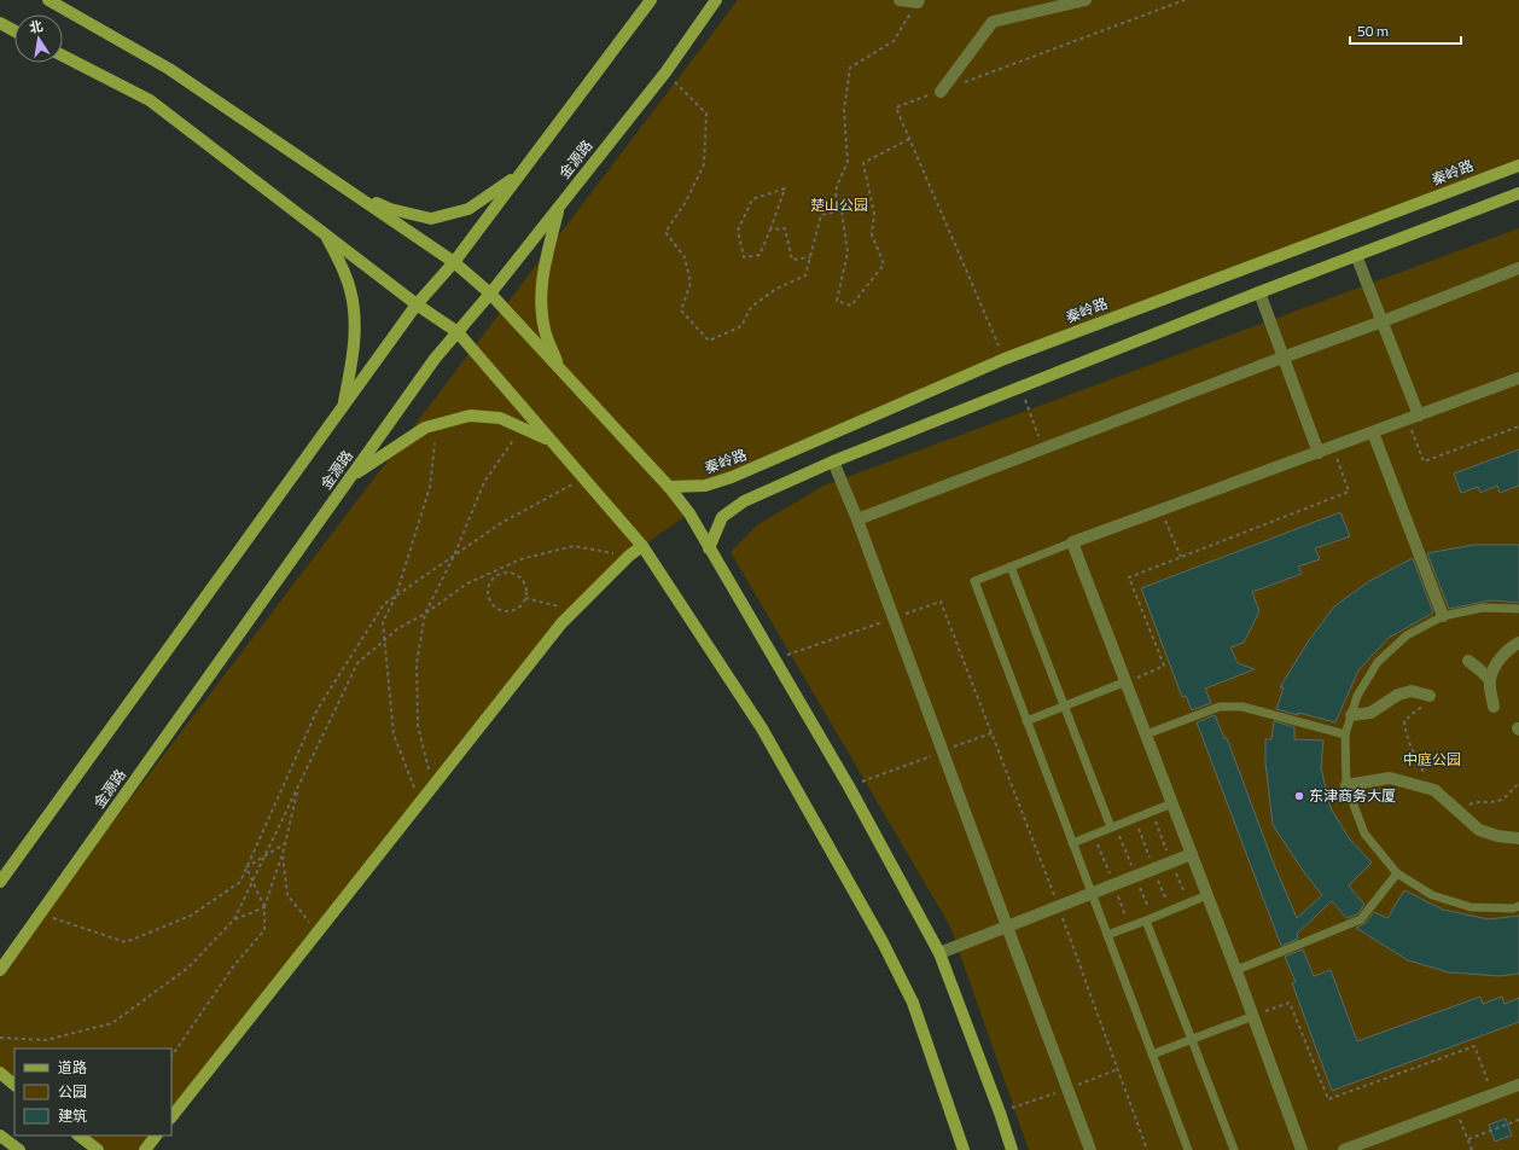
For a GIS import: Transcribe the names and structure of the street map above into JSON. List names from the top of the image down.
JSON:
{
  "streets": {
    "main road": ["金源路", "秦岭路"]
  },
  "parks": ["楚山公园", "中庭公园"],
  "places": ["东津商务大厦"],
  "legend": ["道路", "公园", "建筑"],
  "scale_bar": "50 m",
  "north": "top"
}
